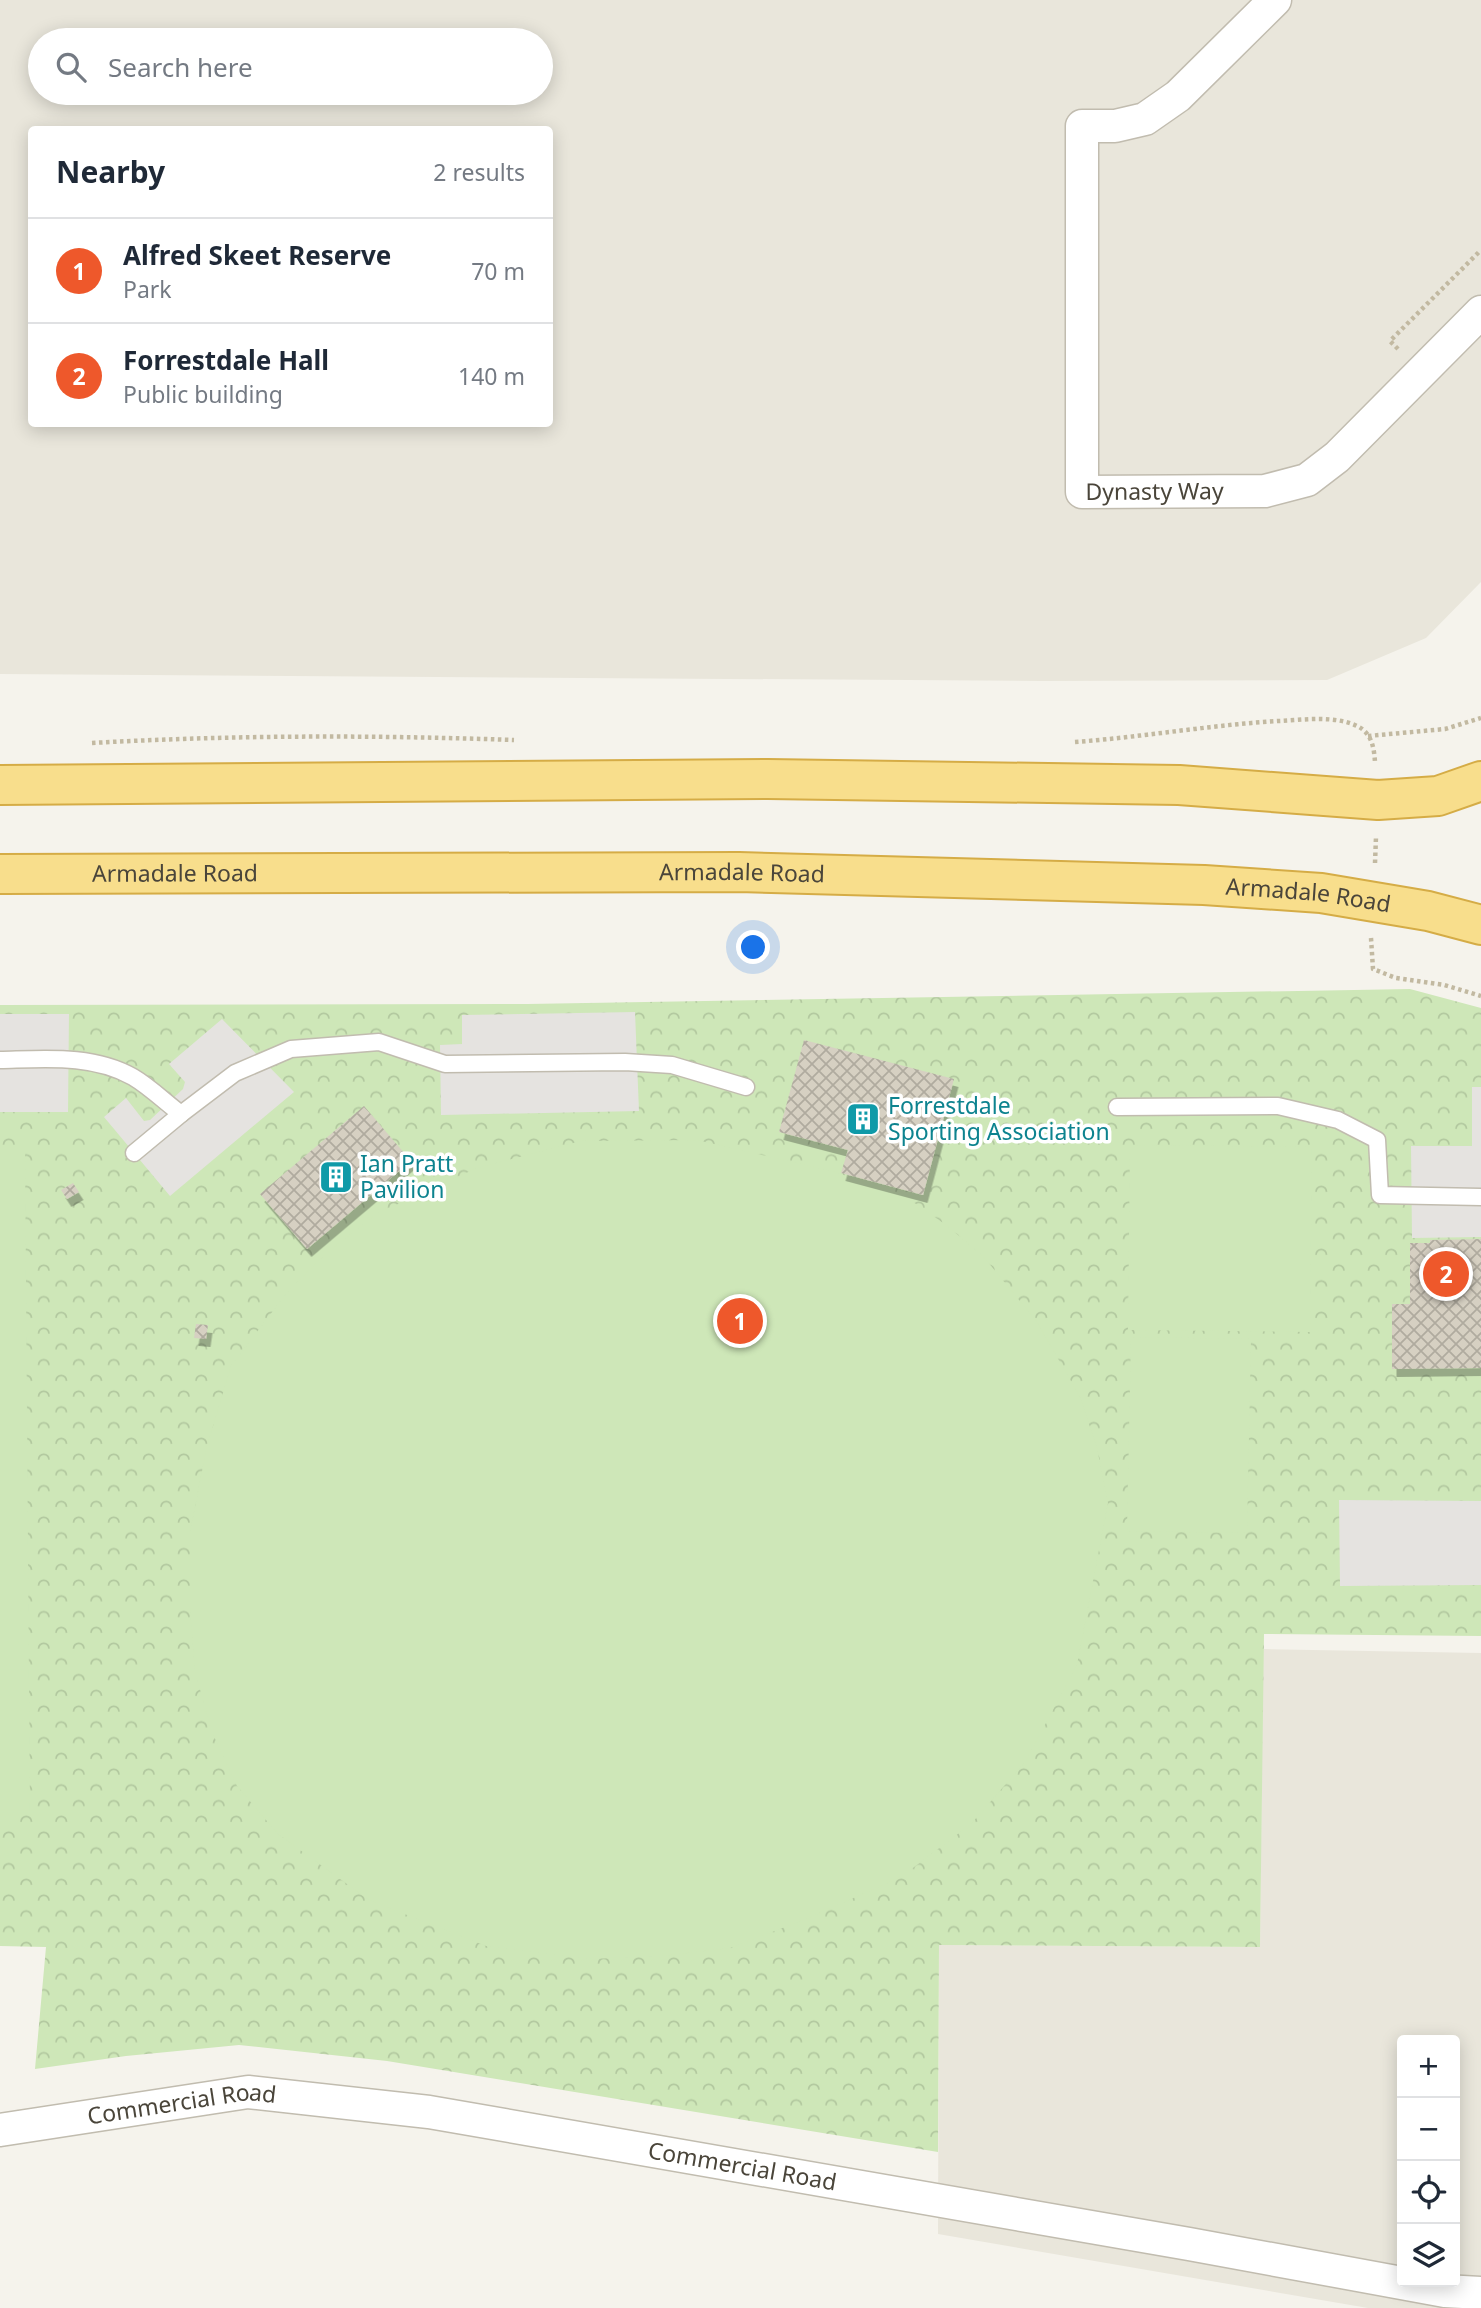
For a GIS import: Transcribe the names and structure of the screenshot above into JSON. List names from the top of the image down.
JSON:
{
  "streets": {
    "highway": ["Armadale Road"],
    "street": ["Dynasty Way", "Commercial Road"]
  },
  "places": {
    "building": ["Forrestdale Sporting Association", "Ian Pratt Pavilion"]
  },
  "page": {
    "search": "Search here",
    "heading": ["Nearby", "2 results"],
    "list": [
      {
        "mark": "1",
        "name": "Alfred Skeet Reserve",
        "note": "Park",
        "value": "70 m"
      },
      {
        "mark": "2",
        "name": "Forrestdale Hall",
        "note": "Public building",
        "value": "140 m"
      }
    ],
    "pins": ["2", "1"],
    "map_buttons": ["+", "−"]
  }
}
